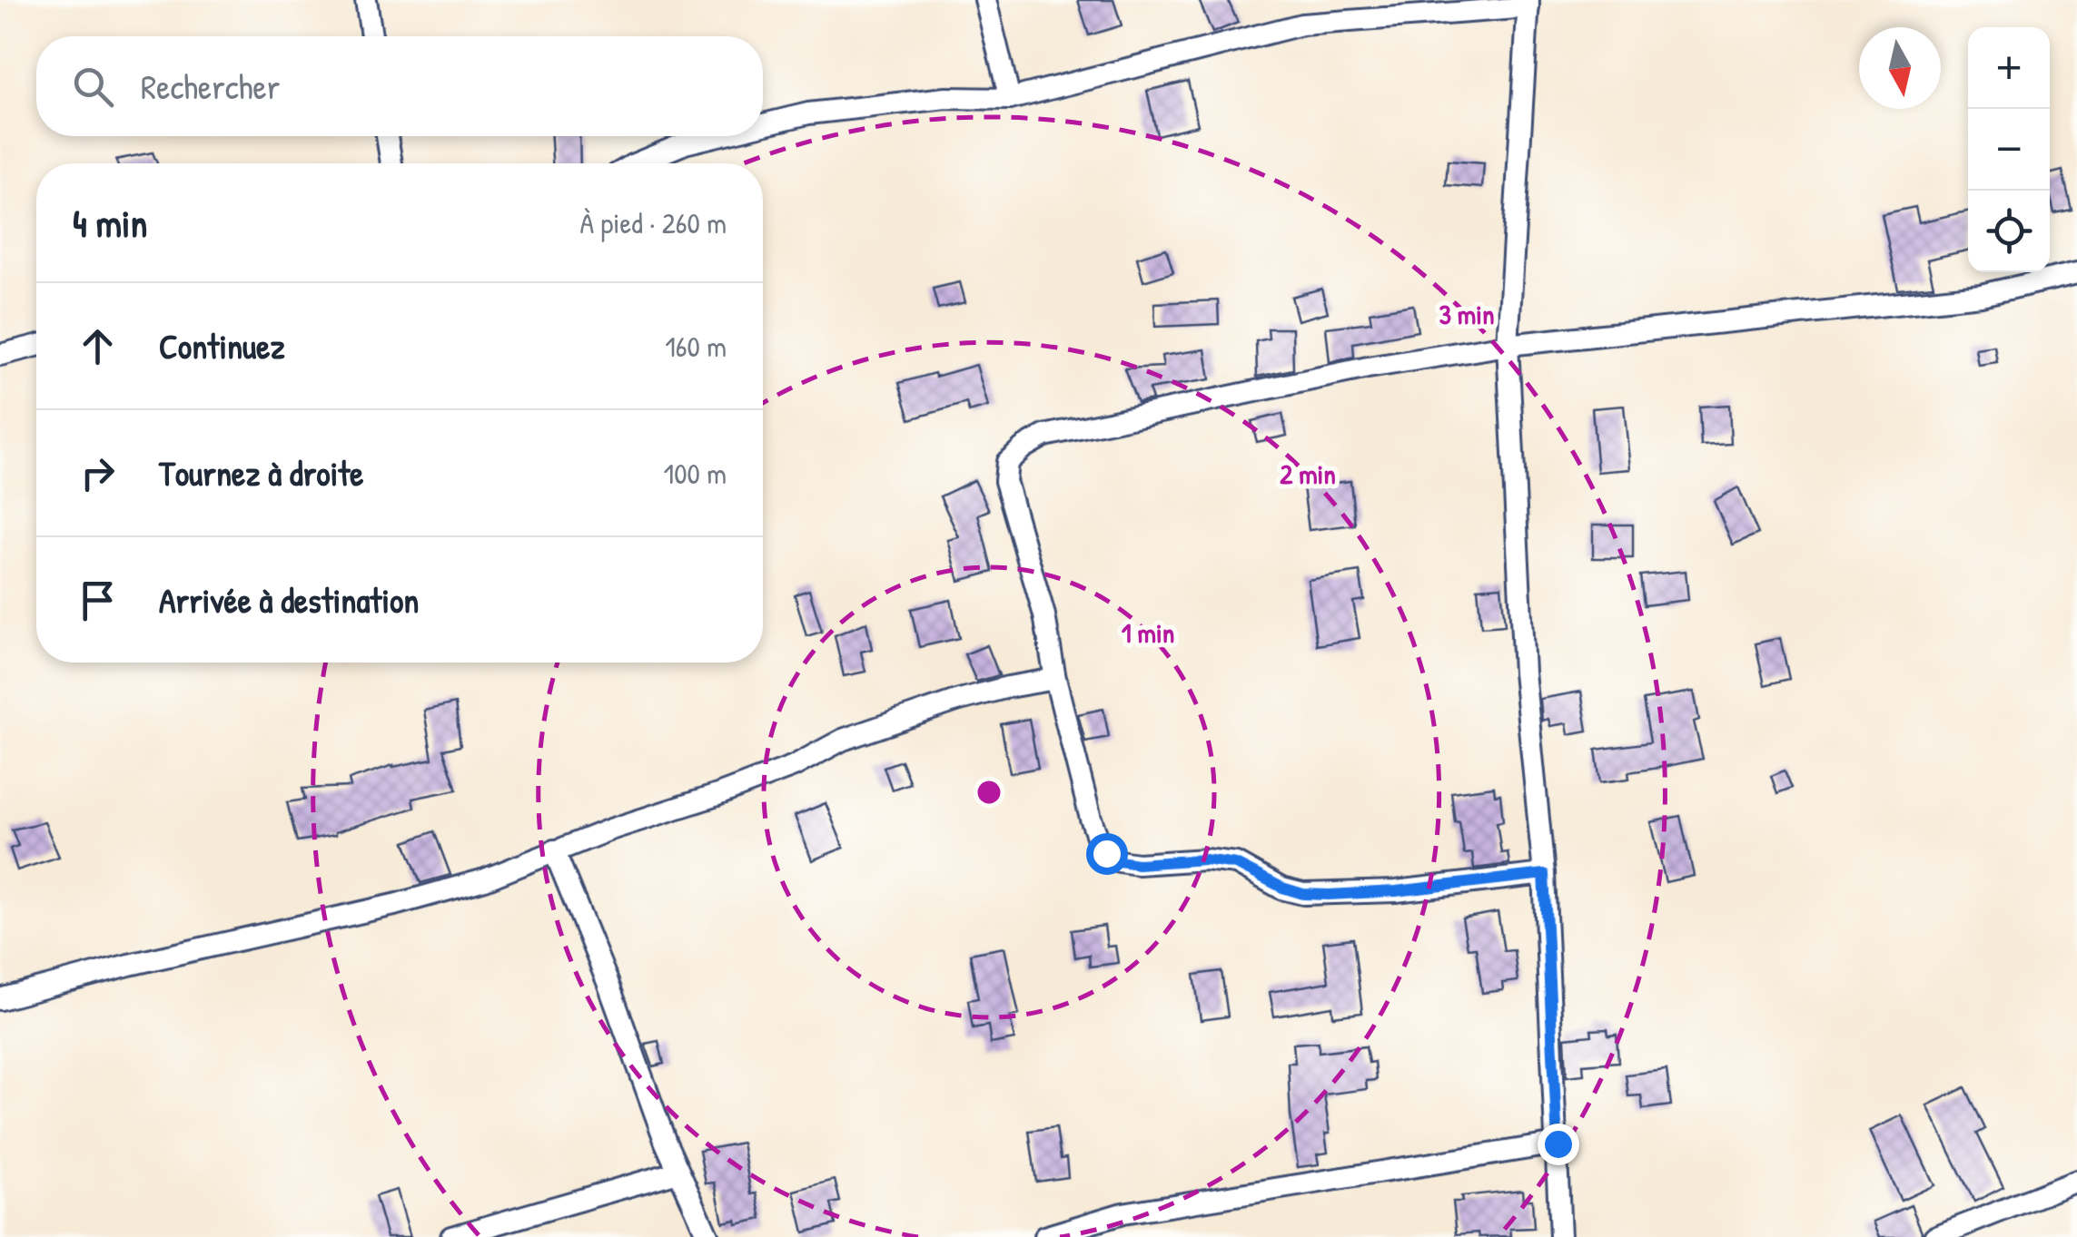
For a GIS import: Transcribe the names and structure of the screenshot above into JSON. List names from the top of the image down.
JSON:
{
  "north": "bottom",
  "page": {
    "map_buttons": ["+", "−"],
    "search": "Rechercher",
    "heading": ["4 min", "À pied · 260 m"],
    "list": [
      ["Continuez", "160 m"],
      ["Tournez à droite", "100 m"],
      "Arrivée à destination"
    ]
  },
  "rings": ["3 min", "2 min", "1 min"]
}
